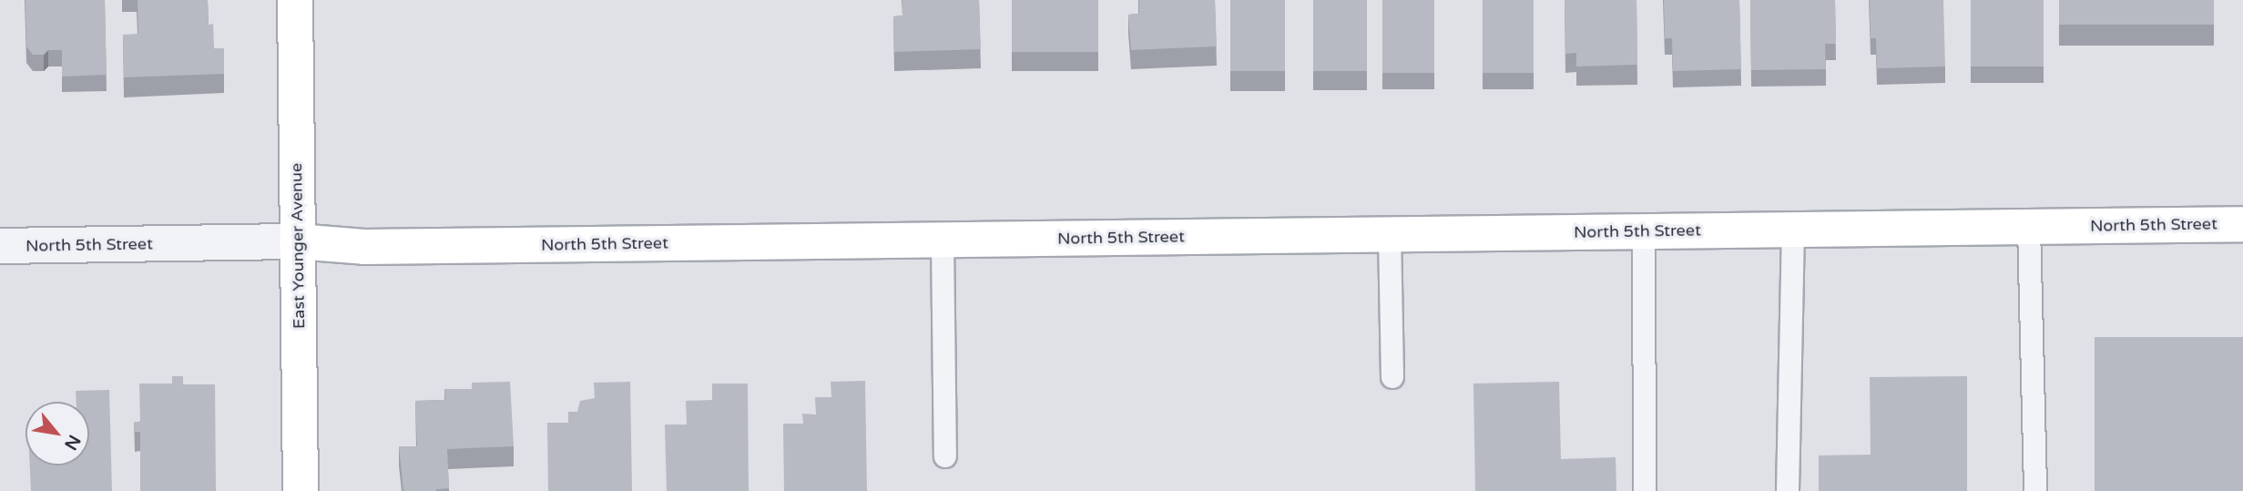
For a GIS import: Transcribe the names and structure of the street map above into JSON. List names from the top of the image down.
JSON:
{
  "streets": {
    "street": ["North 5th Street", "East Younger Avenue"]
  },
  "crossings": [
    ["North 5th Street", "East Younger Avenue"]
  ],
  "north": "bottom right"
}
